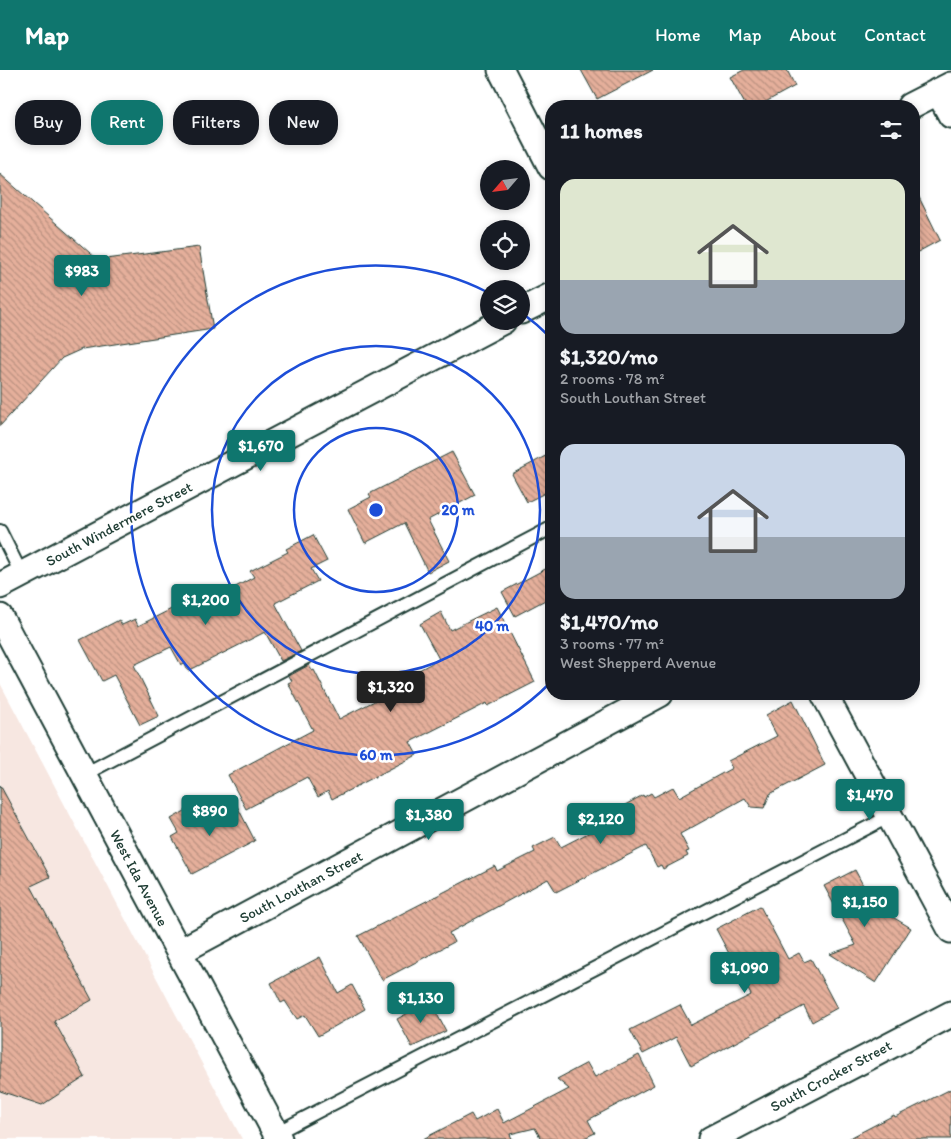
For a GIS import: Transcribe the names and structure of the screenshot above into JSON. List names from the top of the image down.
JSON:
{
  "streets": {
    "street": [
      "South Windermere Street",
      "West Ida Avenue",
      "South Louthan Street",
      "South Crocker Street"
    ]
  },
  "crossings": [
    ["West Ida Avenue", "South Louthan Street"]
  ],
  "north": "bottom left",
  "page": {
    "header": "Map",
    "nav": [
      "Home",
      "Map",
      "About",
      "Contact"
    ],
    "chip": [
      "Buy",
      "Rent",
      "Filters",
      "New"
    ],
    "heading": "11 homes",
    "list": [
      {
        "name": "$1,320/mo",
        "note": "2 rooms · 78 m² · South Louthan Street"
      },
      {
        "name": "$1,470/mo",
        "note": "3 rooms · 77 m² · West Shepperd Avenue"
      }
    ],
    "price": [
      "$983",
      "$1,670",
      "$1,200",
      "$1,320",
      "$1,470",
      "$890",
      "$1,380",
      "$2,120",
      "$1,150",
      "$1,090",
      "$1,130"
    ]
  },
  "rings": ["20 m", "40 m", "60 m"]
}
